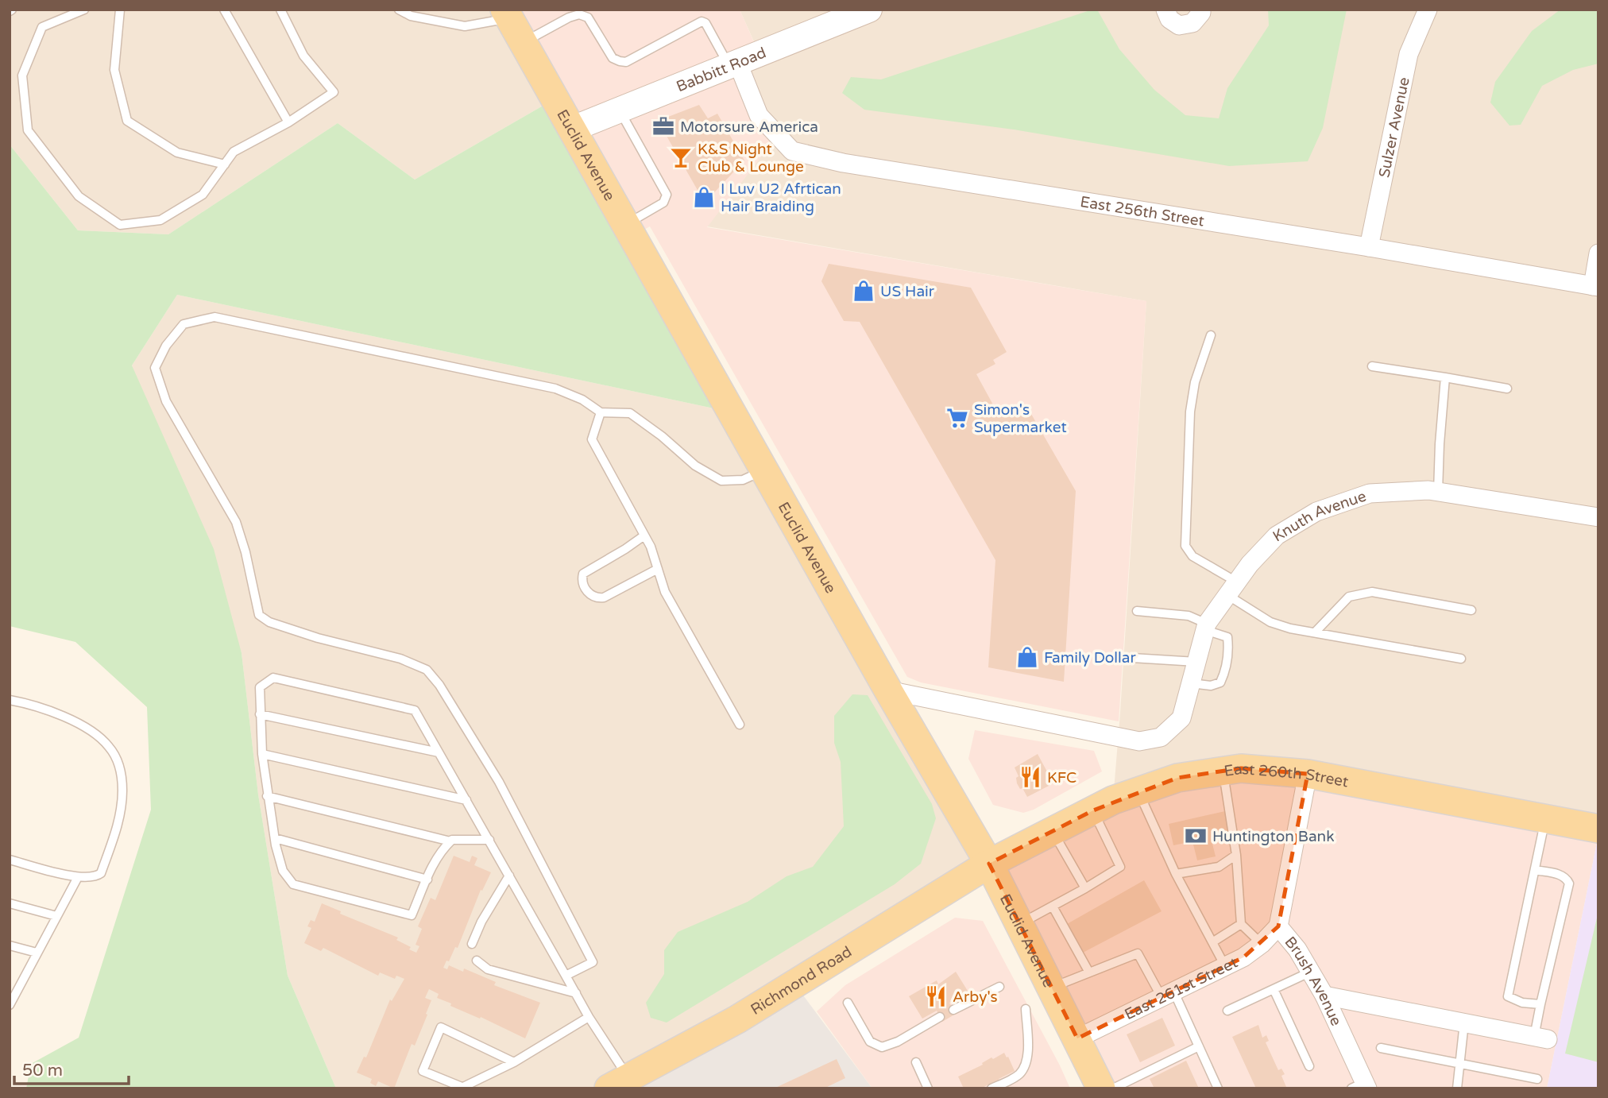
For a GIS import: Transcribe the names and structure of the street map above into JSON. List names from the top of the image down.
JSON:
{
  "streets": {
    "main road": [
      "Babbitt Road",
      "Euclid Avenue",
      "East 260th Street",
      "Richmond Road"
    ],
    "street": [
      "Sulzer Avenue",
      "East 256th Street",
      "Knuth Avenue",
      "Brush Avenue",
      "East 261st Street"
    ]
  },
  "crossings": [
    ["Babbitt Road", "Euclid Avenue"],
    ["Babbitt Road", "East 256th Street"],
    ["Sulzer Avenue", "East 256th Street"],
    ["Euclid Avenue", "Knuth Avenue"],
    ["Euclid Avenue", "East 260th Street"],
    ["Euclid Avenue", "Richmond Road"],
    ["Euclid Avenue", "East 261st Street"],
    ["East 260th Street", "Richmond Road"],
    ["East 260th Street", "Brush Avenue"],
    ["Brush Avenue", "East 261st Street"]
  ],
  "places": {
    "office": ["Motorsure America"],
    "bar": ["K&S Night Club & Lounge"],
    "shop": ["I Luv U2 Afrtican Hair Braiding", "US Hair", "Family Dollar"],
    "supermarket": ["Simon's Supermarket"],
    "restaurant": ["KFC", "Arby's"],
    "bank": ["Huntington Bank"]
  },
  "scale_bar": "50 m"
}
